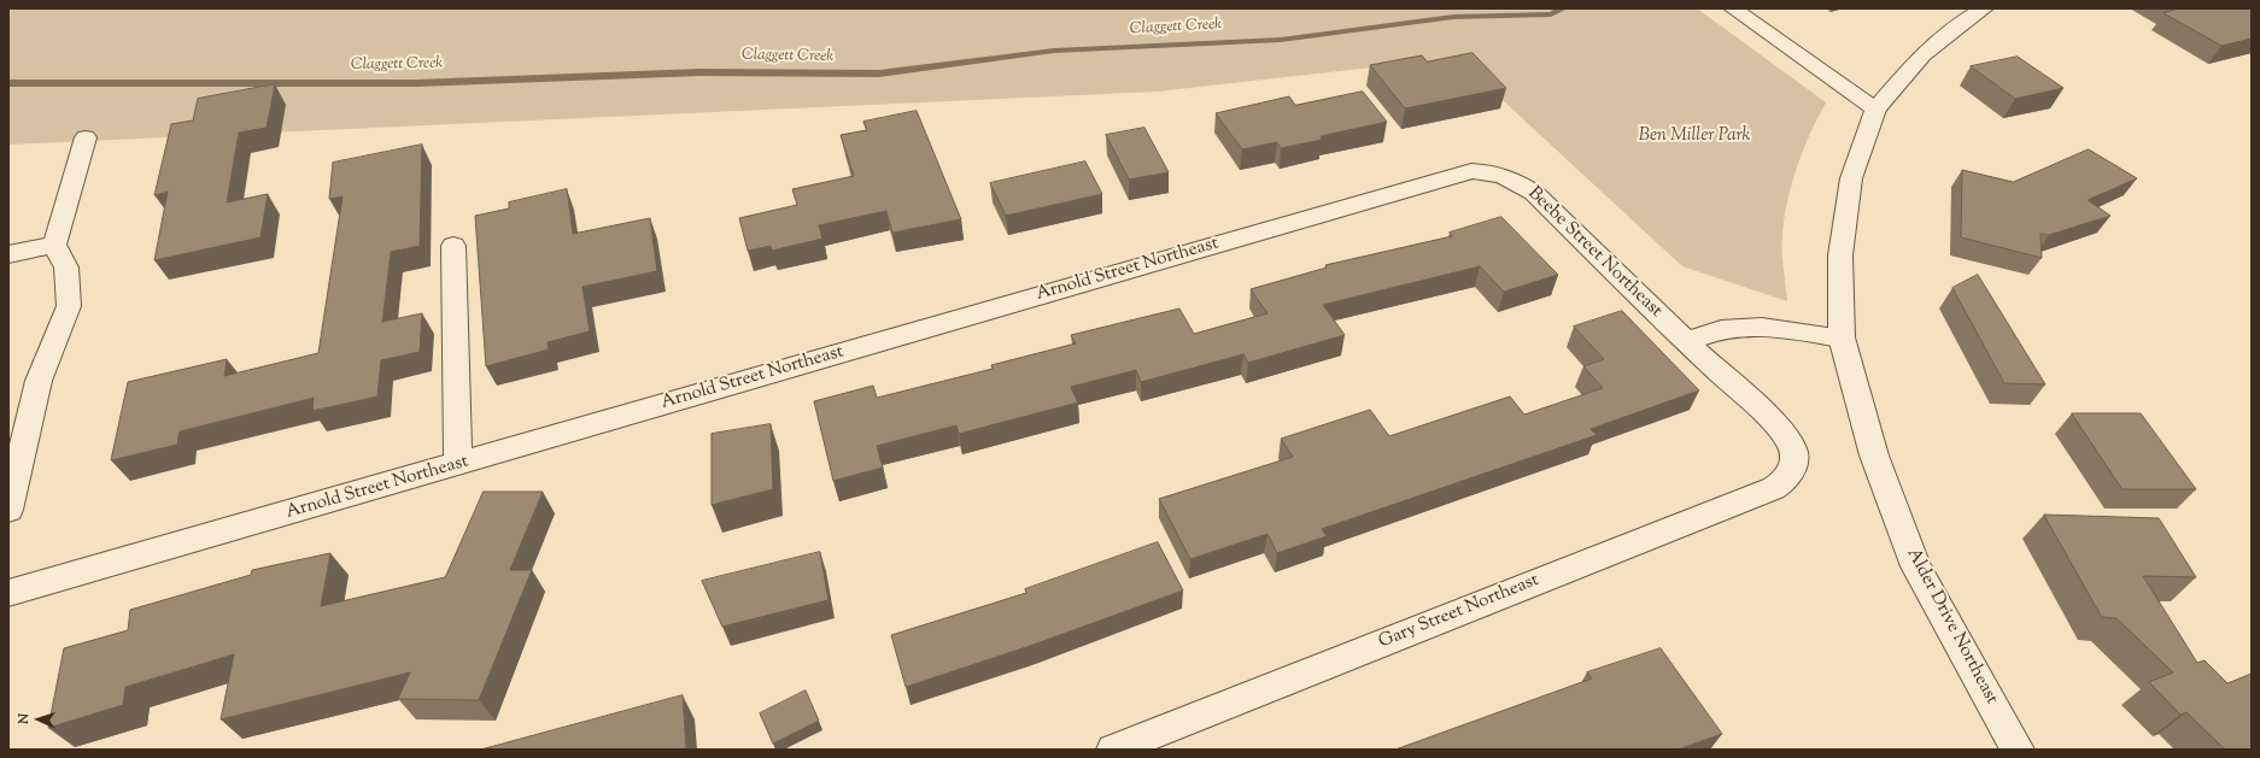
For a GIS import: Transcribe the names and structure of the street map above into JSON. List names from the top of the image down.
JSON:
{
  "streets": {
    "street": [
      "Beebe Street Northeast",
      "Arnold Street Northeast",
      "Gary Street Northeast",
      "Alder Drive Northeast"
    ]
  },
  "crossings": [
    ["Beebe Street Northeast", "Arnold Street Northeast"],
    ["Beebe Street Northeast", "Gary Street Northeast"]
  ],
  "water": ["Claggett Creek"],
  "parks": ["Ben Miller Park"],
  "north": "left"
}
